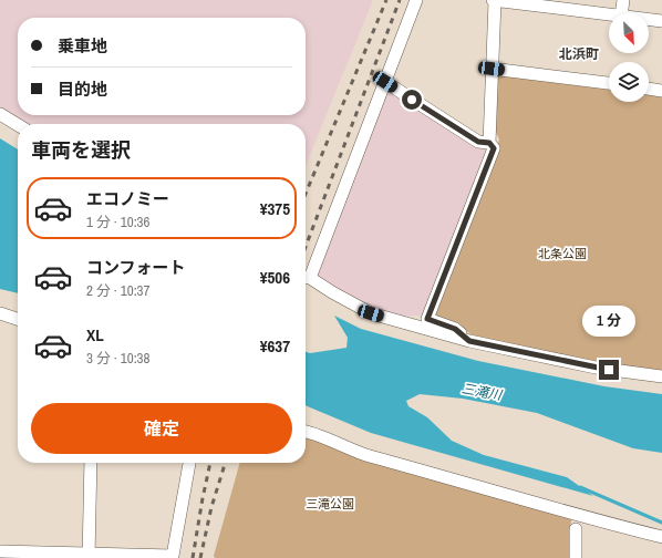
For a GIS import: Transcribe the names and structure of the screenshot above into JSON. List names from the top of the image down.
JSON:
{
  "districts": ["北浜町"],
  "water": ["三滝川"],
  "parks": ["北条公園", "三滝公園"],
  "north": "bottom right",
  "page": {
    "banner": ["乗車地", "目的地"],
    "heading": "車両を選択",
    "list": [
      {
        "name": "エコノミー",
        "note": "1 分 · 10:36",
        "value": "¥375"
      },
      {
        "name": "コンフォート",
        "note": "2 分 · 10:37",
        "value": "¥506"
      },
      {
        "name": "XL",
        "note": "3 分 · 10:38",
        "value": "¥637"
      }
    ],
    "bubble": "1 分",
    "buttons": "確定"
  }
}
